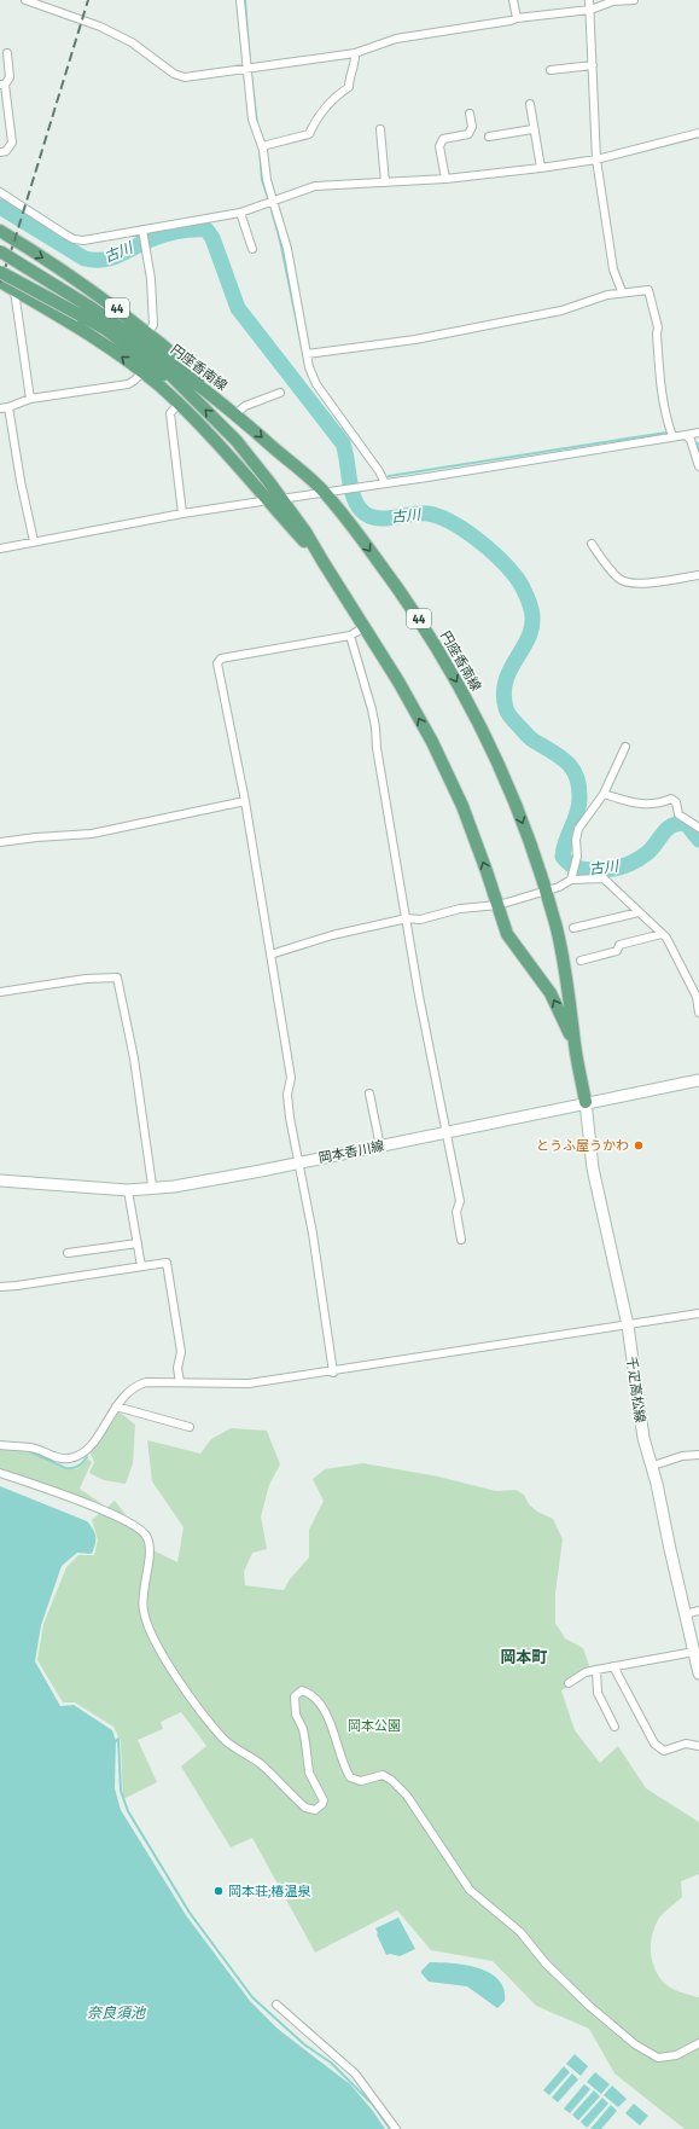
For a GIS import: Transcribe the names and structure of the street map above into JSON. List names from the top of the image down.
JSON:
{
  "streets": {
    "main road": [
      "44",
      "円座香南線",
      "岡本香川線",
      "千疋高松線"
    ]
  },
  "crossings": [
    ["44", "円座香南線"],
    ["円座香南線", "岡本香川線"],
    ["円座香南線", "千疋高松線"],
    ["岡本香川線", "千疋高松線"]
  ],
  "districts": ["岡本町"],
  "water": ["古川", "奈良須池"],
  "parks": ["岡本公園"],
  "places": ["とうふ屋うかわ", "岡本荘;椿温泉"]
}
